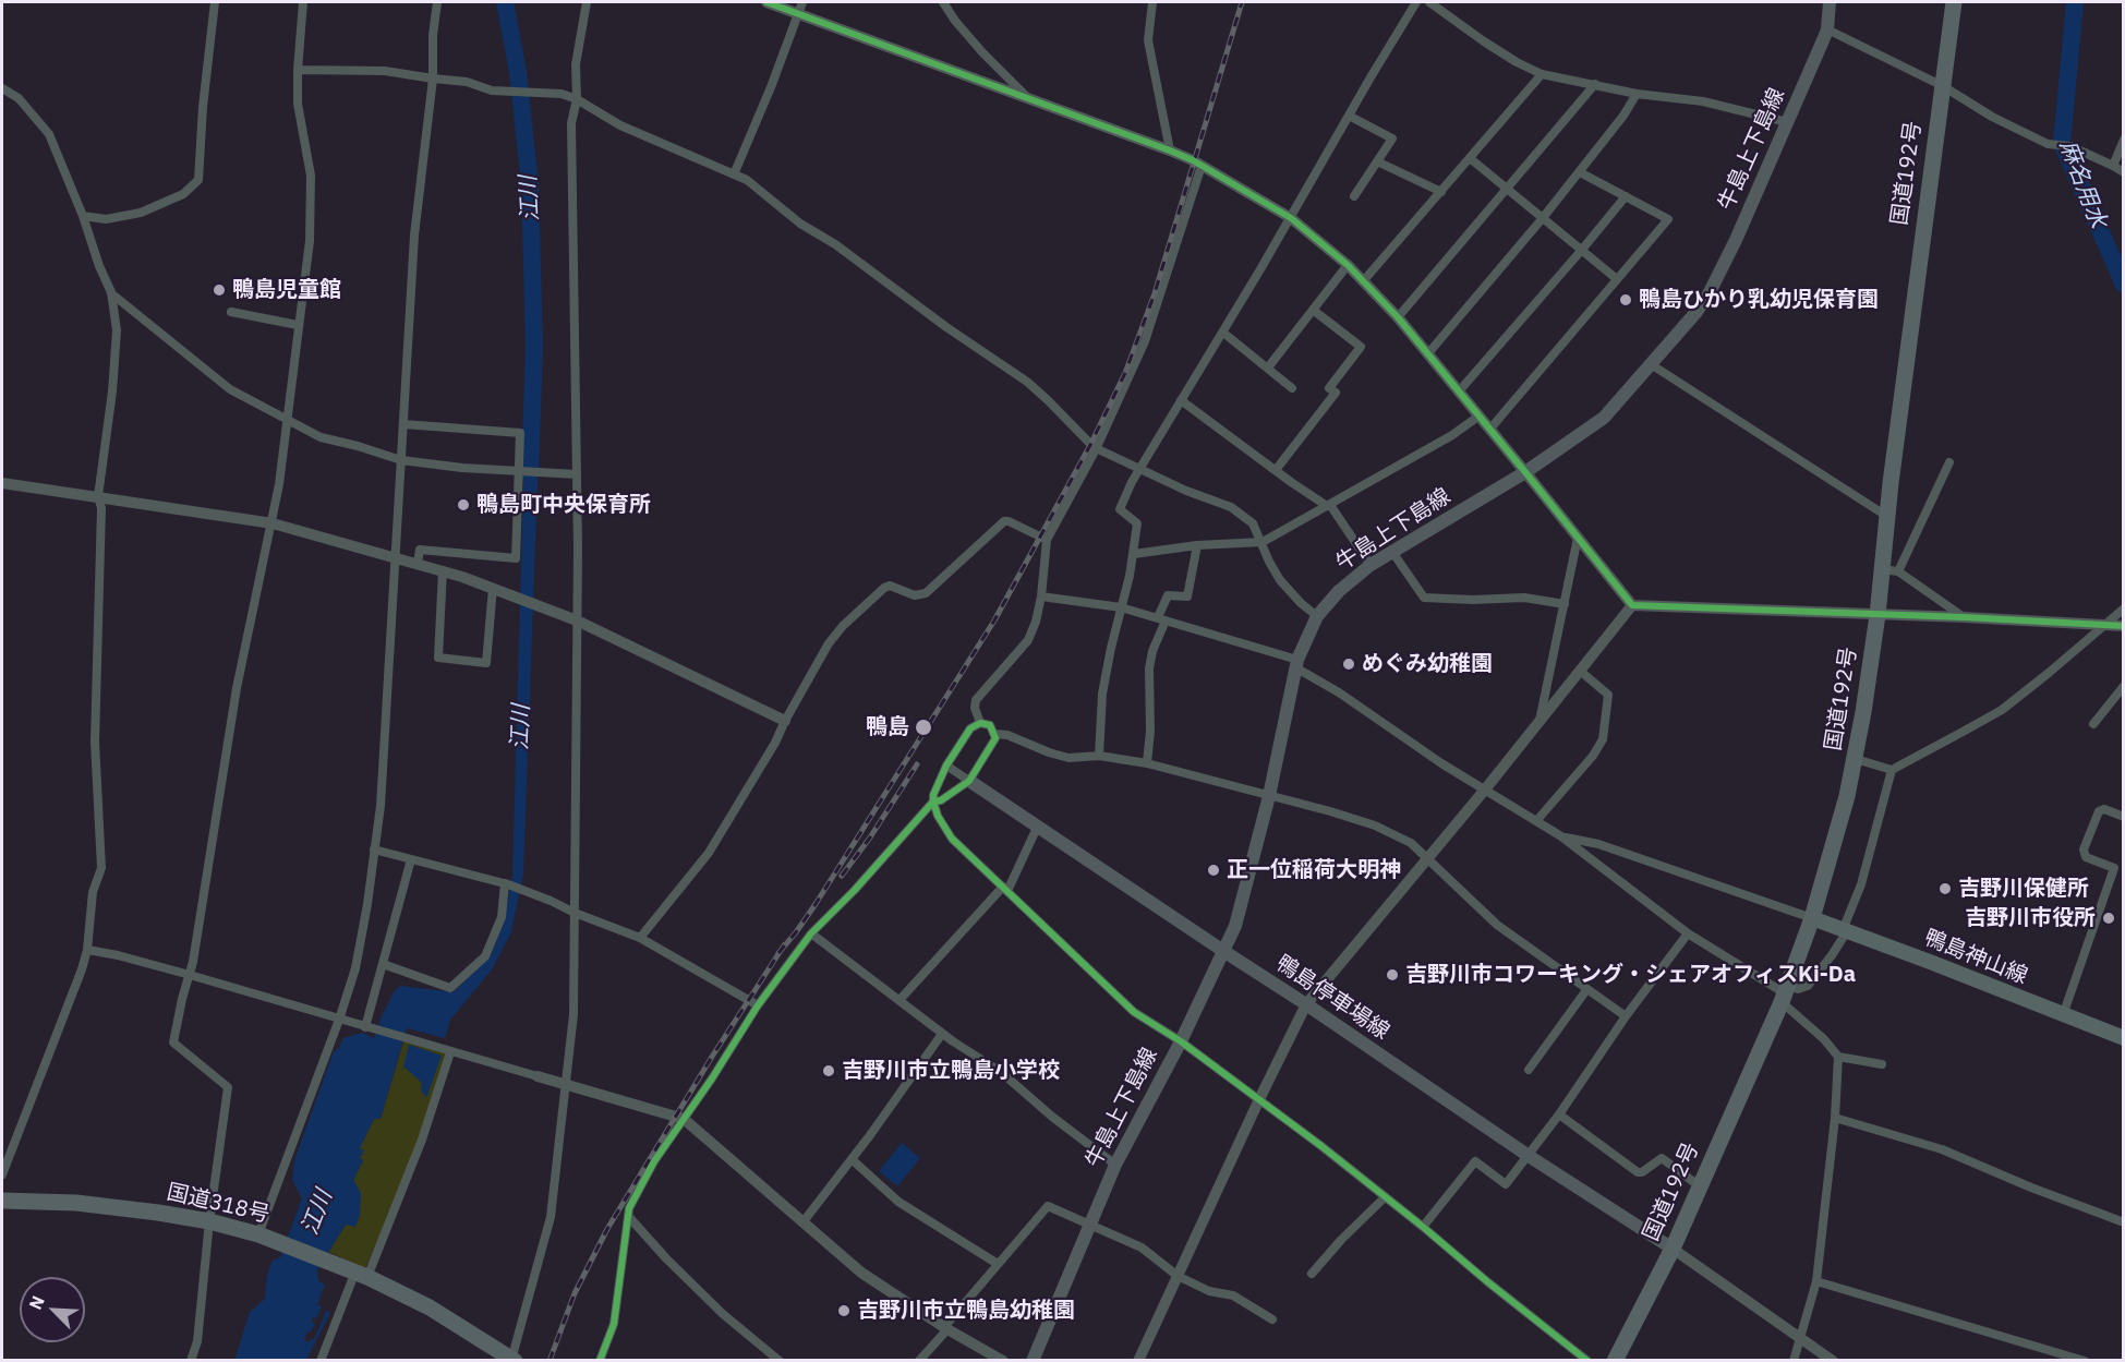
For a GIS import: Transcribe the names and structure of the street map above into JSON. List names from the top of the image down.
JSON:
{
  "streets": {
    "highway": ["国道192号", "国道318号"],
    "main road": ["牛島上下島線", "鴨島神山線", "鴨島停車場線"]
  },
  "crossings": [
    ["牛島上下島線", "鴨島停車場線"],
    ["国道192号", "鴨島神山線"],
    ["国道192号", "鴨島停車場線"]
  ],
  "water": ["麻名用水", "江川"],
  "places": [
    "鴨島児童館",
    "鴨島ひかり乳幼児保育園",
    "鴨島町中央保育所",
    "めぐみ幼稚園",
    "鴨島",
    "正一位稲荷大明神",
    "吉野川保健所",
    "吉野川市役所",
    "吉野川市コワーキング・シェアオフィスKi-Da",
    "吉野川市立鴨島小学校",
    "吉野川市立鴨島幼稚園"
  ],
  "north": "top left"
}
